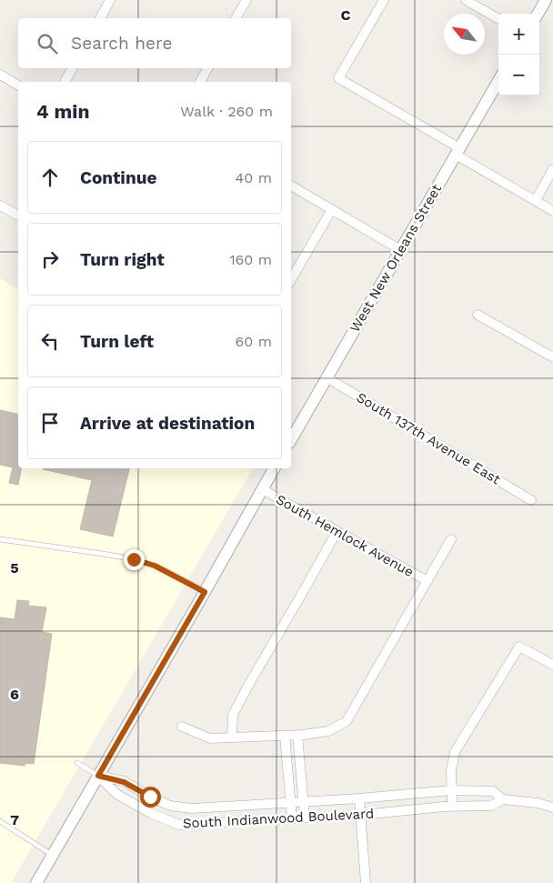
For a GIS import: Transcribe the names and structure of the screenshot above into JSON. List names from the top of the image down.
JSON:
{
  "streets": {
    "street": [
      "West New Orleans Street",
      "South 137th Avenue East",
      "South Hemlock Avenue",
      "South Indianwood Boulevard"
    ]
  },
  "crossings": [
    ["West New Orleans Street", "South 137th Avenue East"]
  ],
  "north": "top left",
  "page": {
    "map_buttons": ["+", "−"],
    "search": "Search here",
    "heading": ["4 min", "Walk · 260 m"],
    "list": [
      ["Continue", "40 m"],
      ["Turn right", "160 m"],
      ["Turn left", "60 m"],
      "Arrive at destination"
    ]
  },
  "grid": {
    "columns": ["C"],
    "rows": ["5", "6", "7"]
  }
}
